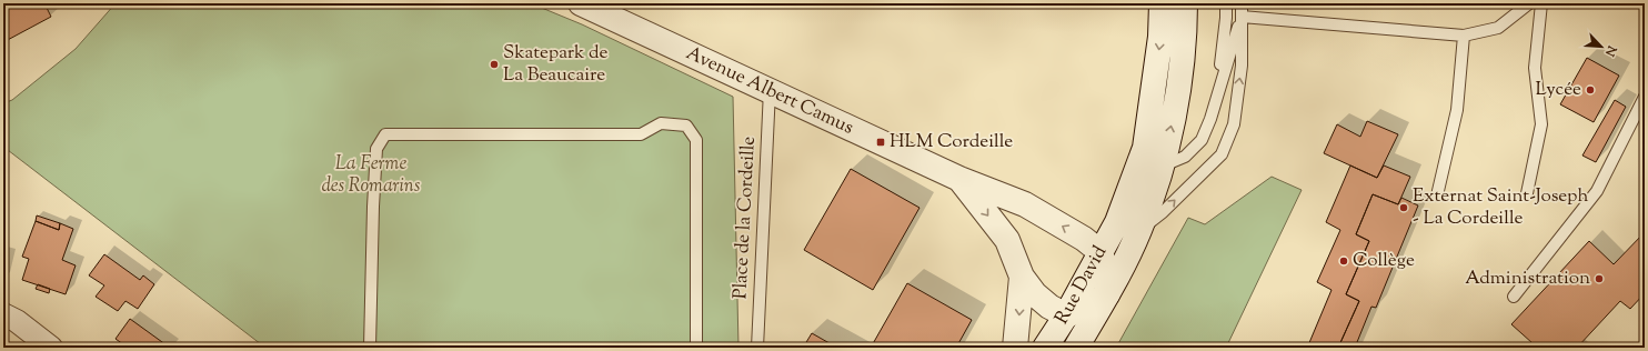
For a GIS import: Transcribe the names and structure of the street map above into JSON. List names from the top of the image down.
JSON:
{
  "streets": {
    "street": ["Avenue Albert Camus", "Rue David"],
    "lane": ["Place de la Cordeille"]
  },
  "crossings": [
    ["Avenue Albert Camus", "Place de la Cordeille"],
    ["Avenue Albert Camus", "Rue David"]
  ],
  "parks": ["La Ferme des Romarins"],
  "places": {
    "other": [
      "Skatepark de La Beaucaire",
      "Lycée",
      "Externat Saint-Joseph - La Cordeille",
      "Collège",
      "Administration"
    ],
    "transit": ["HLM Cordeille"]
  },
  "north": "bottom right"
}
